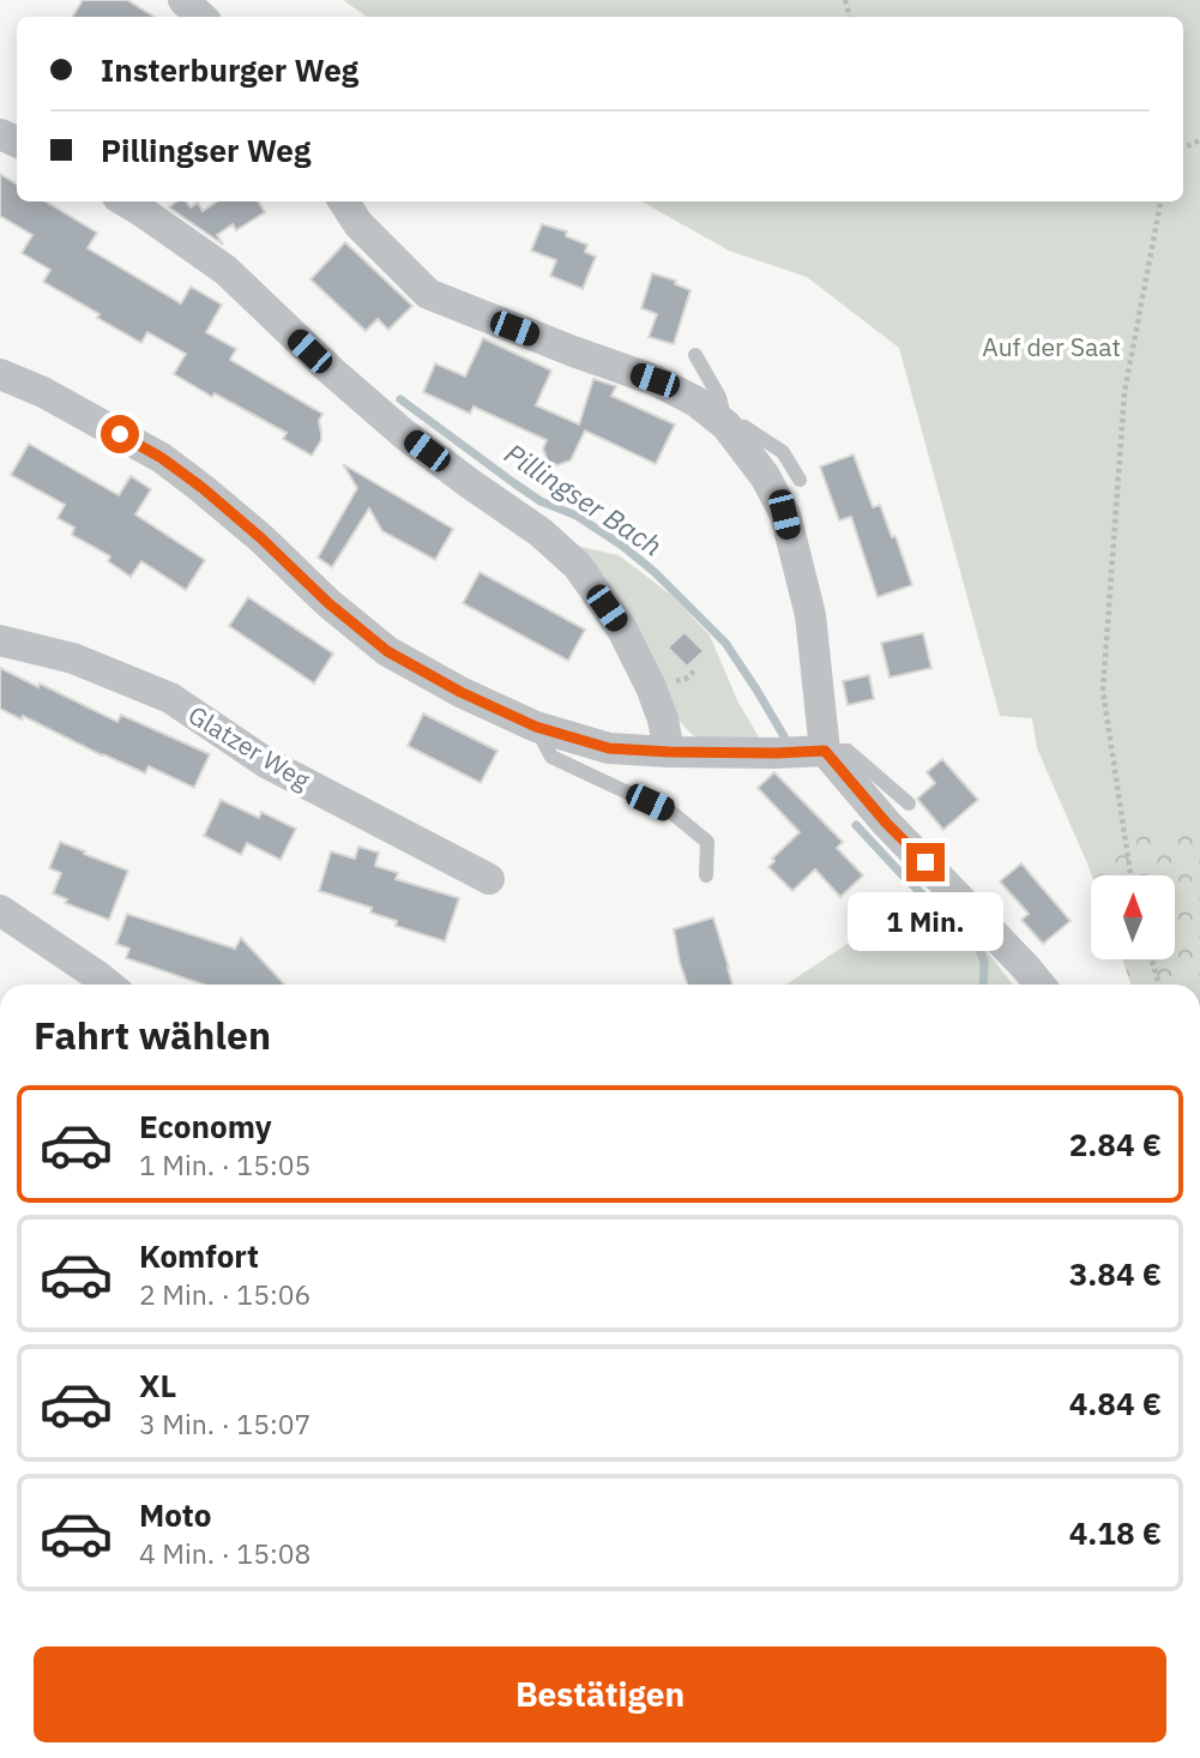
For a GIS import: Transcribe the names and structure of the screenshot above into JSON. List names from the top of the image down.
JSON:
{
  "streets": {
    "street": ["Glatzer Weg"]
  },
  "water": ["Pillingser Bach"],
  "parks": ["Auf der Saat"],
  "north": "top",
  "page": {
    "banner": ["Insterburger Weg", "Pillingser Weg"],
    "bubble": "1 Min.",
    "heading": "Fahrt wählen",
    "list": [
      {
        "name": "Economy",
        "note": "1 Min. · 15:05",
        "value": "2.84 €"
      },
      {
        "name": "Komfort",
        "note": "2 Min. · 15:06",
        "value": "3.84 €"
      },
      {
        "name": "XL",
        "note": "3 Min. · 15:07",
        "value": "4.84 €"
      },
      {
        "name": "Moto",
        "note": "4 Min. · 15:08",
        "value": "4.18 €"
      }
    ],
    "buttons": "Bestätigen"
  }
}
